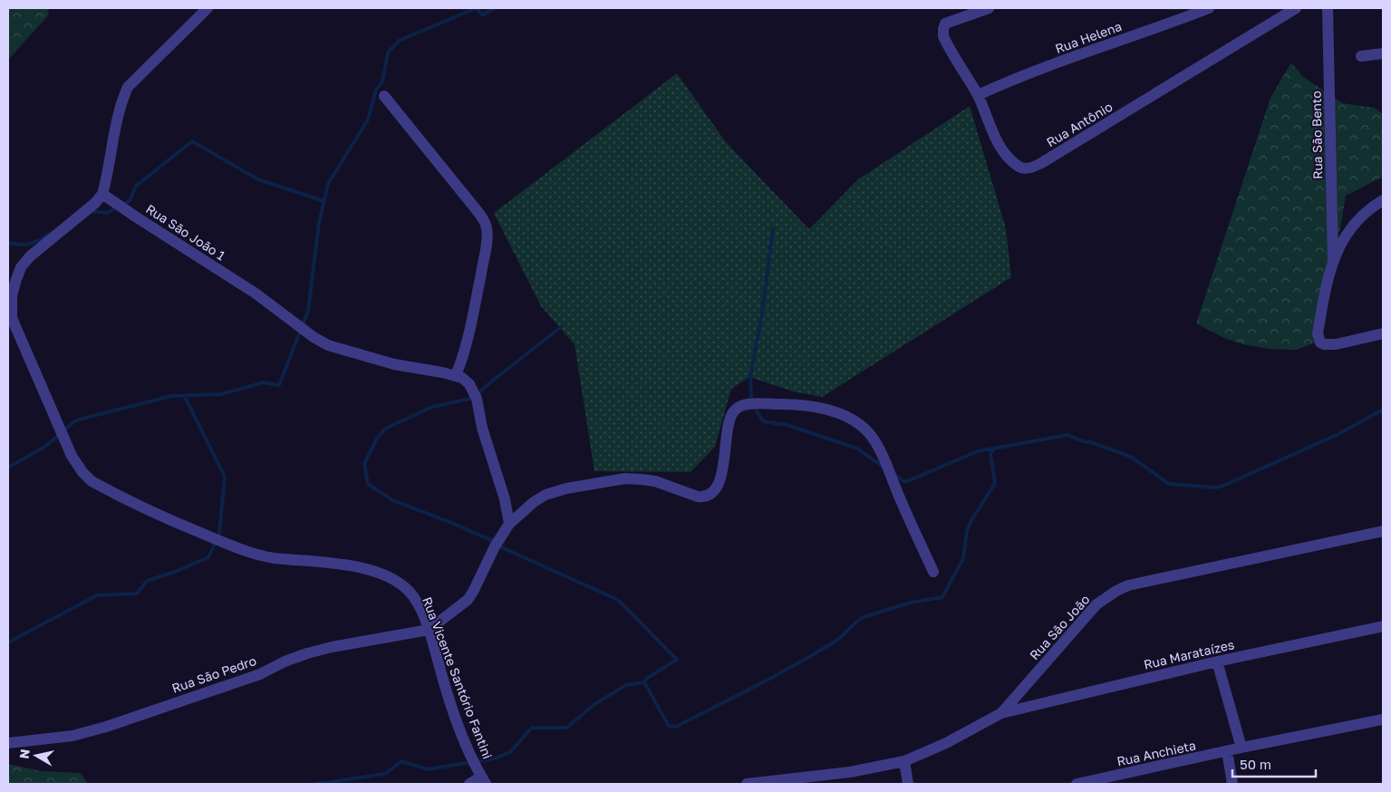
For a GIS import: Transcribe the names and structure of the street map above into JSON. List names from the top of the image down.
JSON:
{
  "streets": {
    "street": [
      "Rua Helena",
      "Rua Antônio",
      "Rua São Bento",
      "Rua São João 1",
      "Rua São João",
      "Rua Marataízes",
      "Rua São Pedro",
      "Rua Vicente Santório Fantini",
      "Rua Anchieta"
    ]
  },
  "crossings": [
    ["Rua Helena", "Rua Antônio"],
    ["Rua São João 1", "Rua Vicente Santório Fantini"],
    ["Rua São João", "Rua Marataízes"],
    ["Rua São Pedro", "Rua Vicente Santório Fantini"]
  ],
  "scale_bar": "50 m",
  "north": "left"
}
